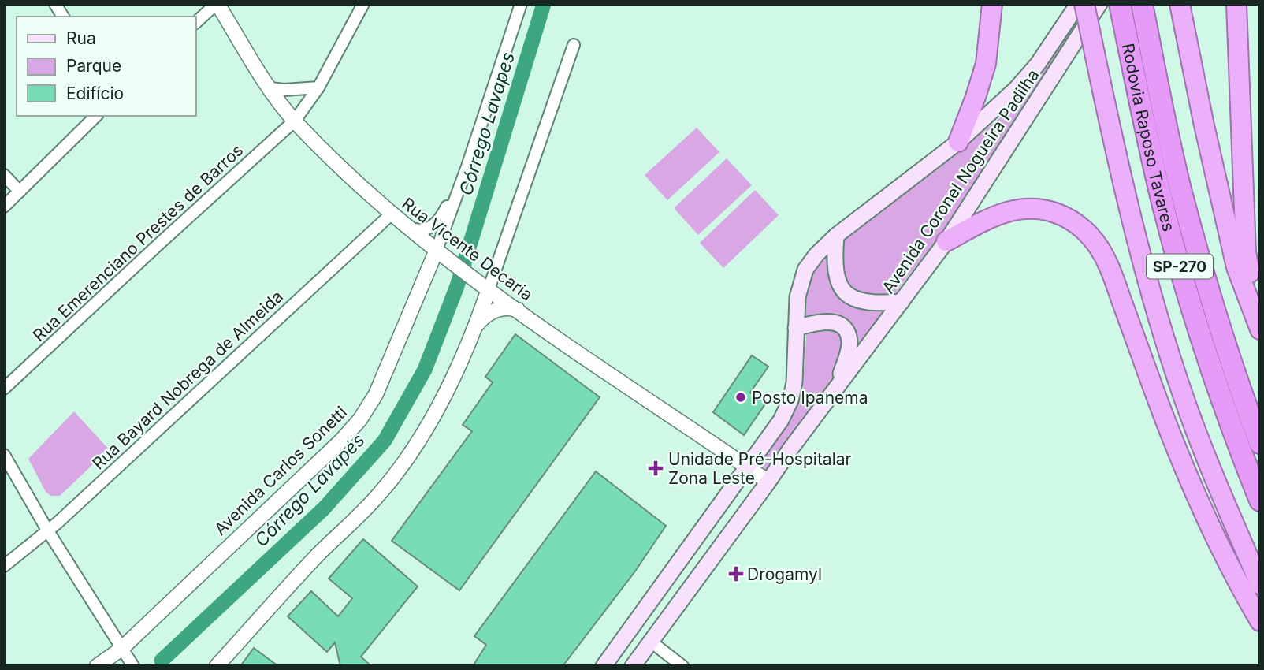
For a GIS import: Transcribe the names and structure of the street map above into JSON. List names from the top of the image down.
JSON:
{
  "streets": {
    "highway": ["Rodovia Raposo Tavares", "SP-270"],
    "main road": ["Avenida Coronel Nogueira Padilha"],
    "street": [
      "Rua Emerenciano Prestes de Barros",
      "Rua Vicente Decaria",
      "Rua Bayard Nobrega de Almeida",
      "Avenida Carlos Sonetti"
    ]
  },
  "crossings": [
    ["Avenida Coronel Nogueira Padilha", "Rua Vicente Decaria"],
    ["Rua Emerenciano Prestes de Barros", "Rua Vicente Decaria"],
    ["Rua Vicente Decaria", "Rua Bayard Nobrega de Almeida"],
    ["Rua Vicente Decaria", "Avenida Carlos Sonetti"]
  ],
  "water": ["Córrego Lavapes", "Córrego Lavapés"],
  "places": {
    "other": ["Posto Ipanema"],
    "health": ["Unidade Pré-Hospitalar Zona Leste", "Drogamyl"]
  },
  "legend": ["Rua", "Parque", "Edifício"]
}
